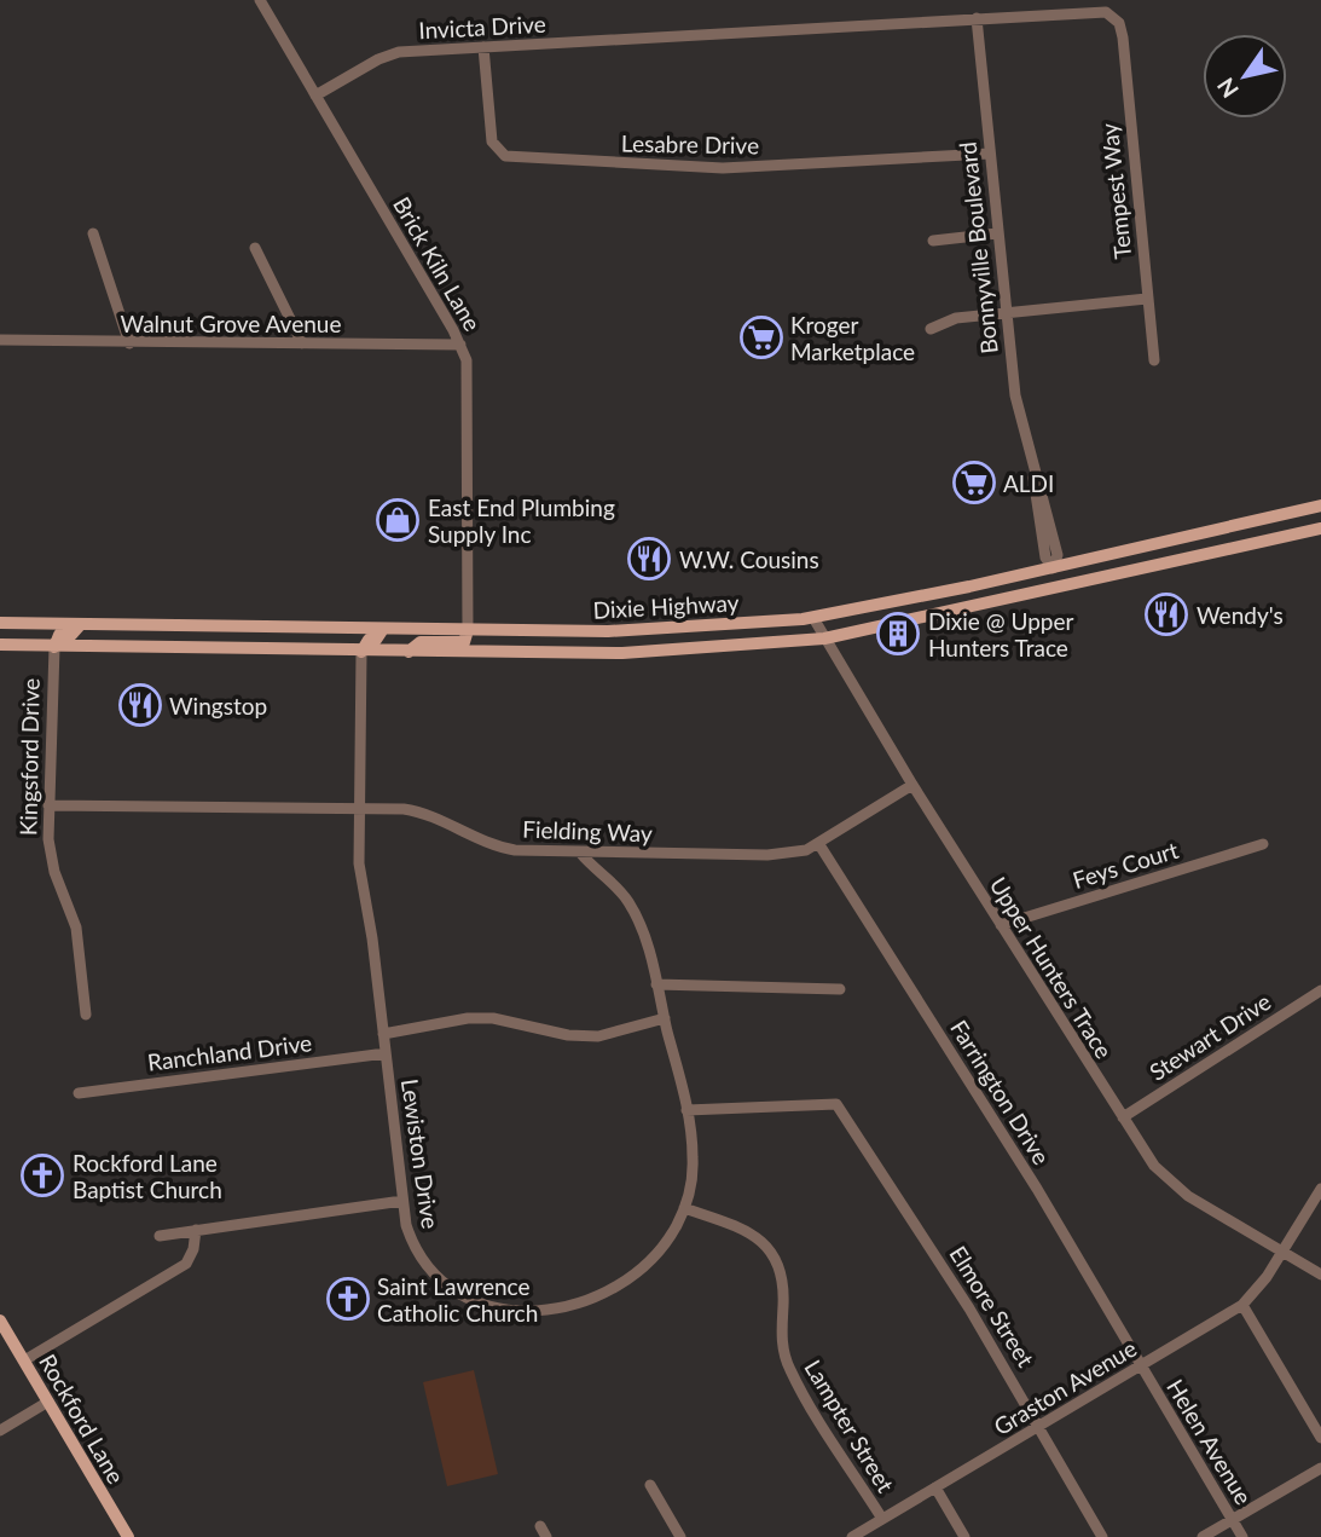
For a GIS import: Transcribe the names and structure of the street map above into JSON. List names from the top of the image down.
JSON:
{
  "streets": {
    "main road": ["Dixie Highway", "Rockford Lane"],
    "street": [
      "Invicta Drive",
      "Lesabre Drive",
      "Tempest Way",
      "Bonnyville Boulevard",
      "Brick Kiln Lane",
      "Walnut Grove Avenue",
      "Kingsford Drive",
      "Fielding Way",
      "Feys Court",
      "Upper Hunters Trace",
      "Stewart Drive",
      "Ranchland Drive",
      "Farrington Drive",
      "Lewiston Drive",
      "Elmore Street",
      "Graston Avenue",
      "Lampter Street",
      "Helen Avenue"
    ]
  },
  "crossings": [
    ["Invicta Drive", "Lesabre Drive"],
    ["Invicta Drive", "Tempest Way"],
    ["Invicta Drive", "Bonnyville Boulevard"],
    ["Invicta Drive", "Brick Kiln Lane"],
    ["Lesabre Drive", "Bonnyville Boulevard"],
    ["Bonnyville Boulevard", "Dixie Highway"],
    ["Brick Kiln Lane", "Walnut Grove Avenue"],
    ["Brick Kiln Lane", "Dixie Highway"],
    ["Dixie Highway", "Kingsford Drive"],
    ["Dixie Highway", "Upper Hunters Trace"],
    ["Dixie Highway", "Lewiston Drive"],
    ["Kingsford Drive", "Fielding Way"],
    ["Fielding Way", "Upper Hunters Trace"],
    ["Fielding Way", "Farrington Drive"],
    ["Fielding Way", "Lewiston Drive"],
    ["Feys Court", "Upper Hunters Trace"],
    ["Upper Hunters Trace", "Stewart Drive"],
    ["Upper Hunters Trace", "Graston Avenue"],
    ["Ranchland Drive", "Lewiston Drive"],
    ["Farrington Drive", "Graston Avenue"],
    ["Farrington Drive", "Helen Avenue"],
    ["Lewiston Drive", "Elmore Street"],
    ["Lewiston Drive", "Lampter Street"],
    ["Elmore Street", "Graston Avenue"],
    ["Graston Avenue", "Lampter Street"],
    ["Graston Avenue", "Helen Avenue"]
  ],
  "places": {
    "supermarket": ["Kroger Marketplace", "ALDI"],
    "shop": ["East End Plumbing Supply Inc"],
    "restaurant": ["W.W. Cousins", "Wendy's", "Wingstop"],
    "building": ["Dixie @ Upper Hunters Trace"],
    "church": ["Rockford Lane Baptist Church", "Saint Lawrence Catholic Church"]
  },
  "north": "bottom left"
}
